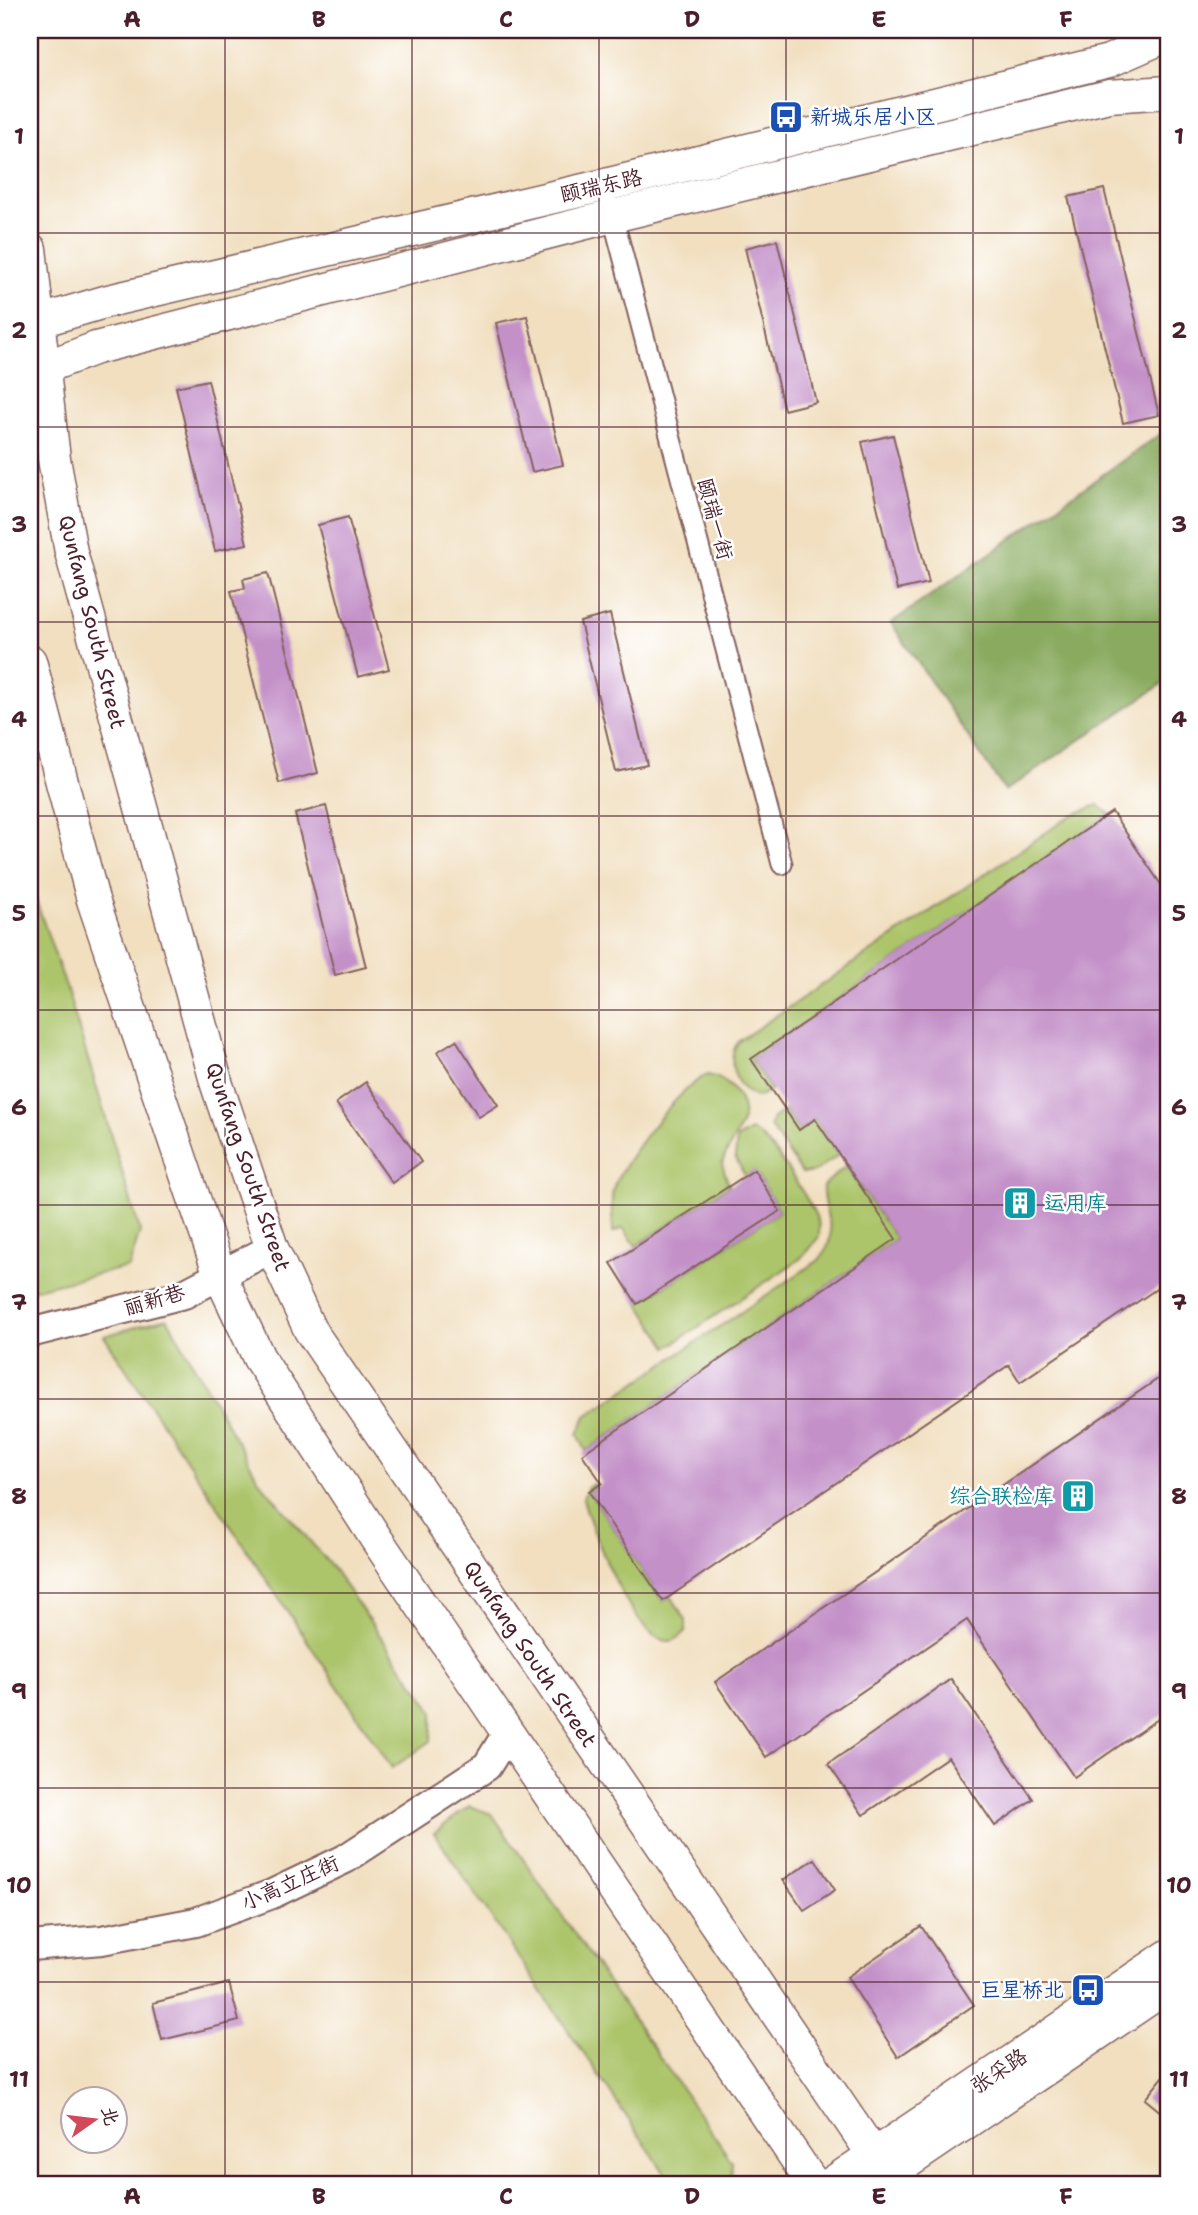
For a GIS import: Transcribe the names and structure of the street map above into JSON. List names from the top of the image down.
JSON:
{
  "streets": {
    "main road": ["颐瑞东路", "Qunfang South Street", "张采路"],
    "street": ["颐瑞一街", "丽新巷", "小高立庄街"]
  },
  "crossings": [
    ["颐瑞东路", "颐瑞一街"],
    ["颐瑞东路", "Qunfang South Street"],
    ["Qunfang South Street", "丽新巷"],
    ["Qunfang South Street", "张采路"]
  ],
  "places": {
    "bus stop": ["新城乐居小区", "巨星桥北"],
    "building": ["运用库", "综合联检库"]
  },
  "north": "right",
  "grid": {
    "columns": [
      "A",
      "B",
      "C",
      "D",
      "E",
      "F"
    ],
    "rows": [
      "1",
      "2",
      "3",
      "4",
      "5",
      "6",
      "7",
      "8",
      "9",
      "10",
      "11"
    ]
  }
}
